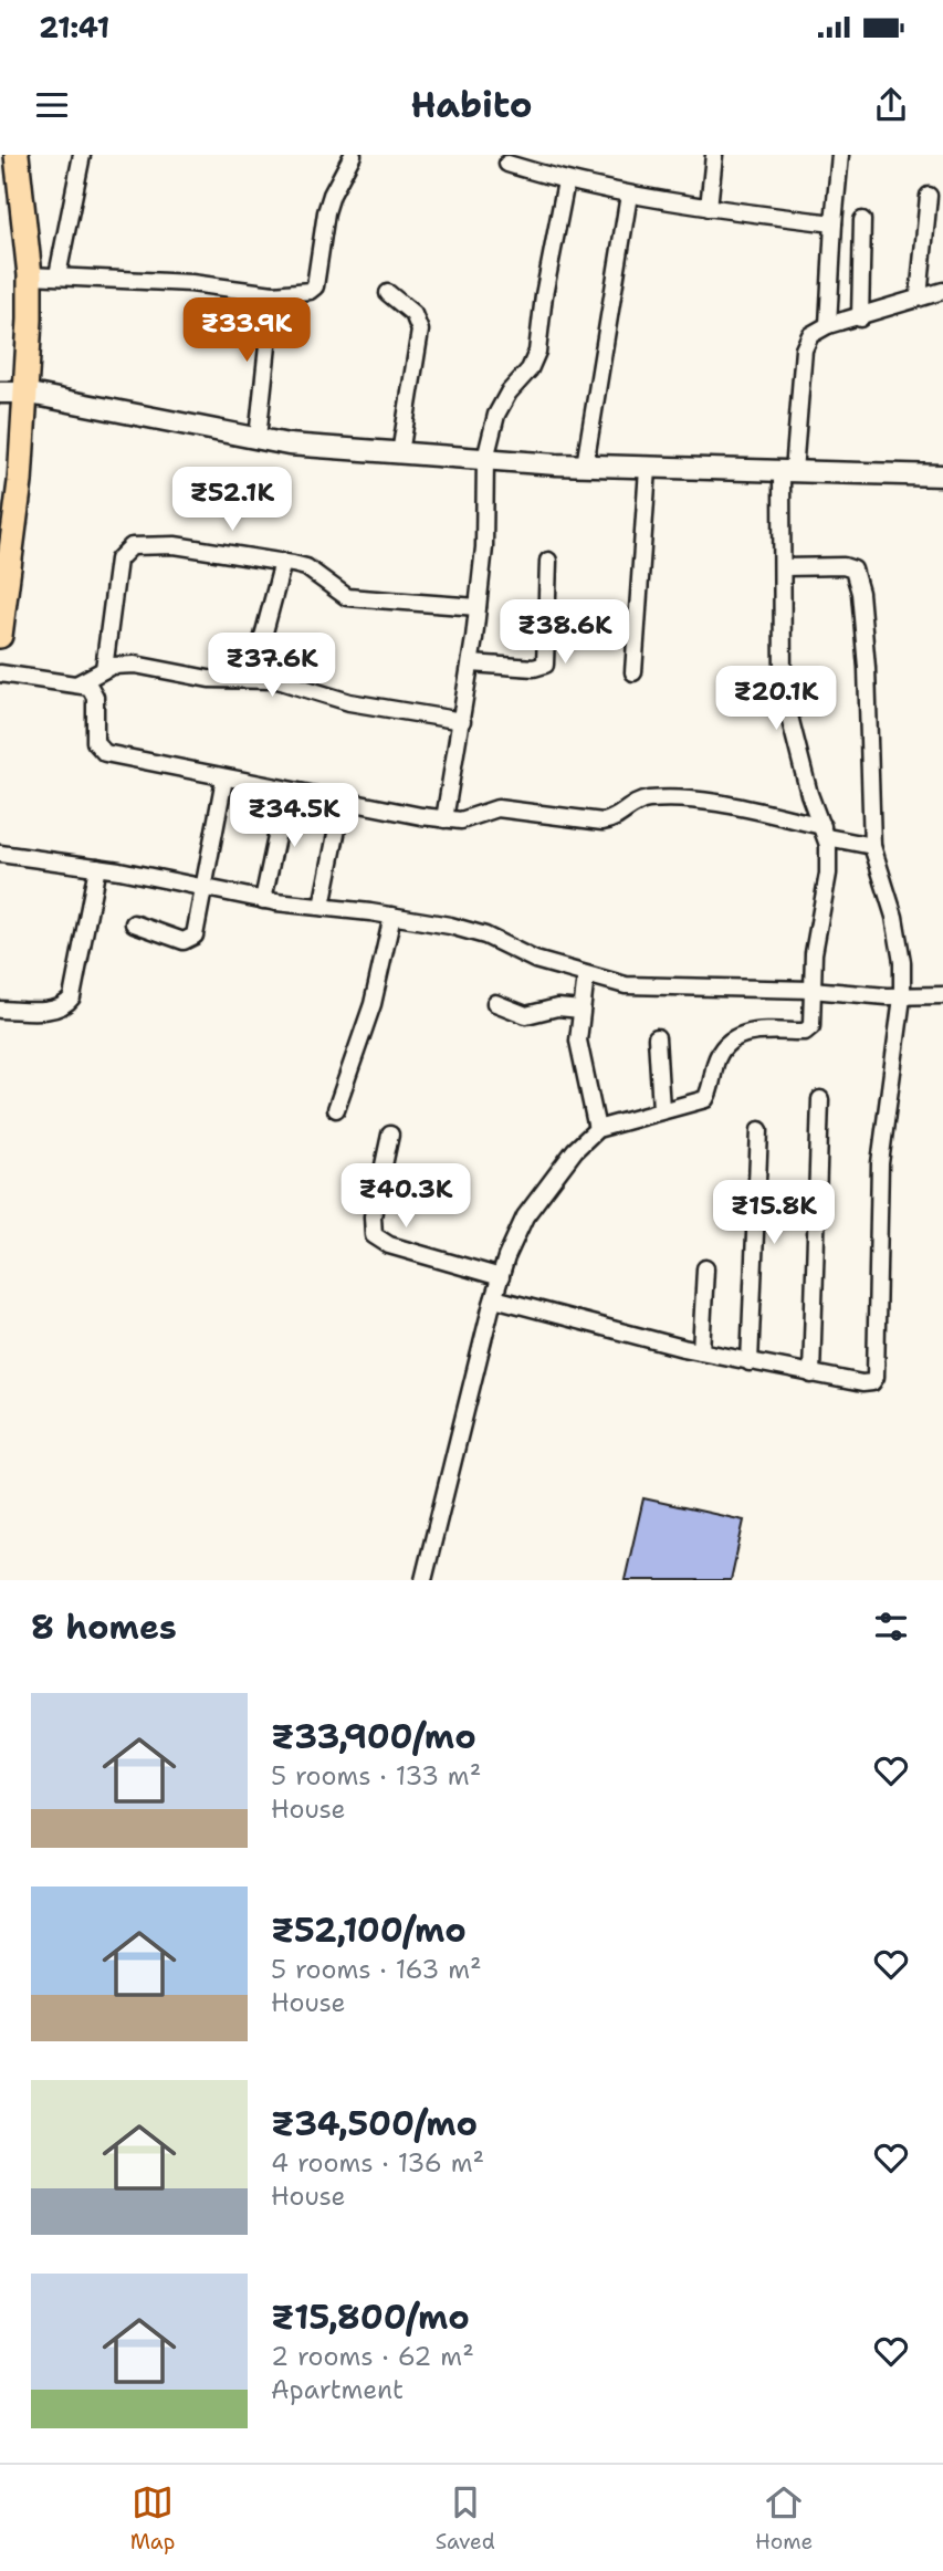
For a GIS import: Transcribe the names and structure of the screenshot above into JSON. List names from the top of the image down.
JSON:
{
  "page": {
    "status": "21:41",
    "header": "Habito",
    "price": [
      "₹33.9K",
      "₹52.1K",
      "₹38.6K",
      "₹37.6K",
      "₹20.1K",
      "₹34.5K",
      "₹40.3K",
      "₹15.8K"
    ],
    "heading": "8 homes",
    "list": [
      {
        "name": "₹33,900/mo",
        "note": "5 rooms · 133 m² · House"
      },
      {
        "name": "₹52,100/mo",
        "note": "5 rooms · 163 m² · House"
      },
      {
        "name": "₹34,500/mo",
        "note": "4 rooms · 136 m² · House"
      },
      {
        "name": "₹15,800/mo",
        "note": "2 rooms · 62 m² · Apartment"
      }
    ],
    "tabs": ["Map", "Saved", "Home"]
  }
}
